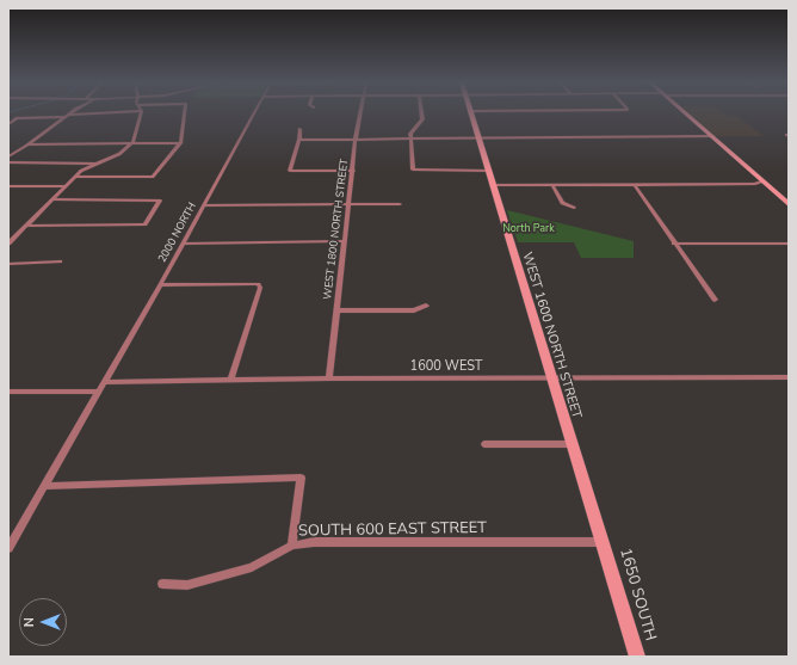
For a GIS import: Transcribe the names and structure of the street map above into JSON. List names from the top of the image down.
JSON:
{
  "streets": {
    "street": [
      "WEST 1800 NORTH STREET",
      "2000 NORTH",
      "WEST 1600 NORTH STREET",
      "1600 WEST",
      "SOUTH 600 EAST STREET",
      "1650 SOUTH"
    ]
  },
  "crossings": [
    ["WEST 1800 NORTH STREET", "1600 WEST"],
    ["2000 NORTH", "1600 WEST"],
    ["WEST 1600 NORTH STREET", "1600 WEST"],
    ["WEST 1600 NORTH STREET", "SOUTH 600 EAST STREET"],
    ["WEST 1600 NORTH STREET", "1650 SOUTH"],
    ["SOUTH 600 EAST STREET", "1650 SOUTH"]
  ],
  "parks": ["North Park"],
  "north": "left"
}
